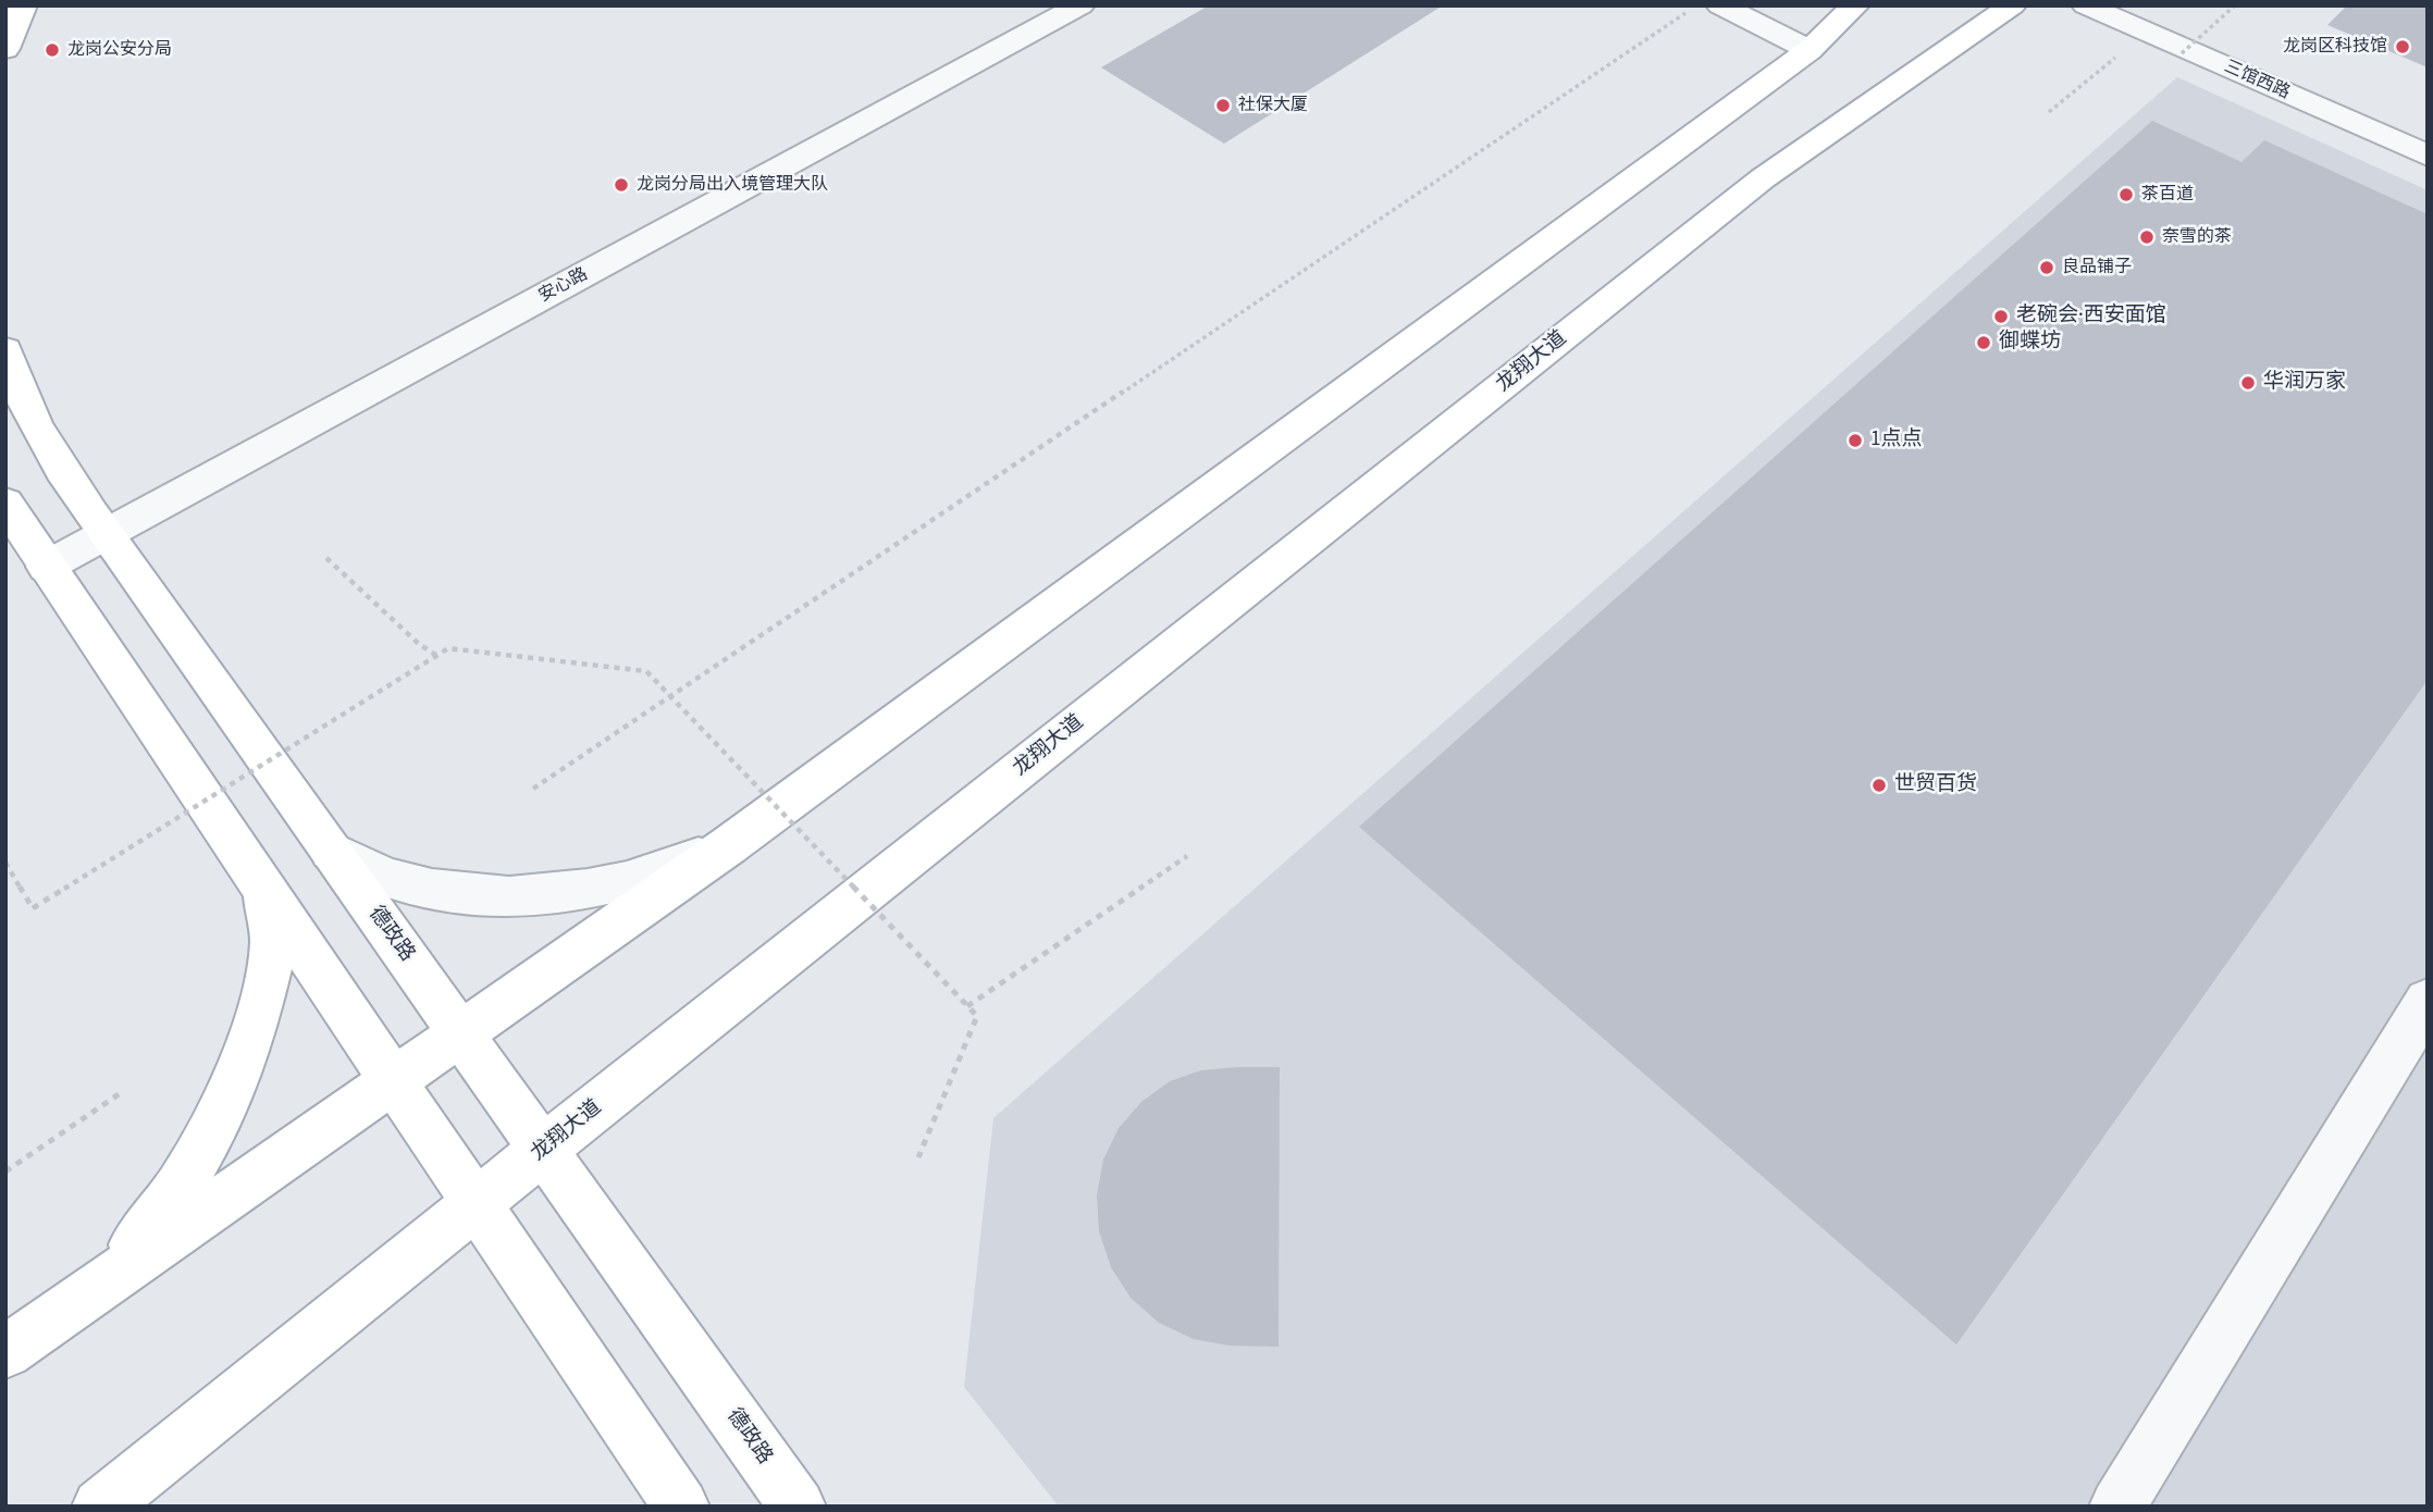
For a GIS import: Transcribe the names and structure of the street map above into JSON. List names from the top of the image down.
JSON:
{
  "streets": {
    "main road": ["龙翔大道", "德政路"],
    "street": ["三馆西路", "安心路"]
  },
  "crossings": [
    ["安心路", "德政路"],
    ["龙翔大道", "德政路"]
  ],
  "places": [
    "龙岗区科技馆",
    "龙岗公安分局",
    "社保大厦",
    "龙岗分局出入境管理大队",
    "茶百道",
    "奈雪的茶",
    "良品铺子",
    "老碗会·西安面馆",
    "御蝶坊",
    "华润万家",
    "1点点",
    "世贸百货"
  ]
}
